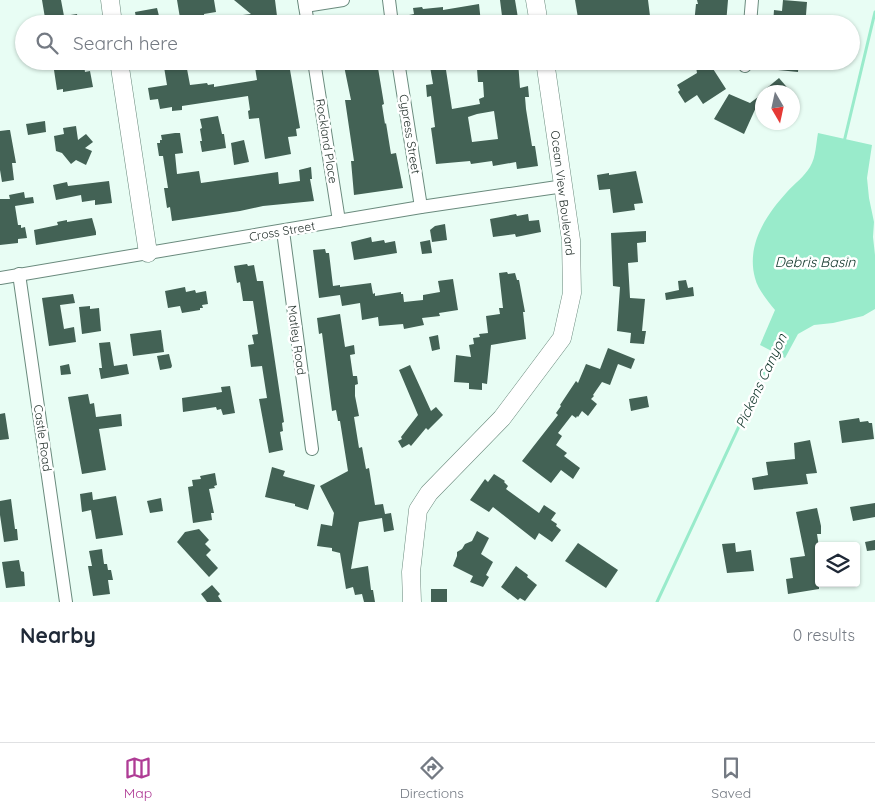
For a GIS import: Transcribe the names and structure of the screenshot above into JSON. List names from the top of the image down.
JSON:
{
  "streets": {
    "street": [
      "Cypress Street",
      "Rockland Place",
      "Ocean View Boulevard",
      "Cross Street",
      "Matley Road",
      "Castle Road"
    ]
  },
  "crossings": [
    ["Cypress Street", "Cross Street"],
    ["Rockland Place", "Cross Street"],
    ["Ocean View Boulevard", "Cross Street"],
    ["Cross Street", "Matley Road"],
    ["Cross Street", "Castle Road"]
  ],
  "water": ["Debris Basin", "Pickens Canyon"],
  "north": "bottom",
  "page": {
    "search": "Search here",
    "heading": ["Nearby", "0 results"],
    "nav": ["Map", "Directions", "Saved"]
  }
}
